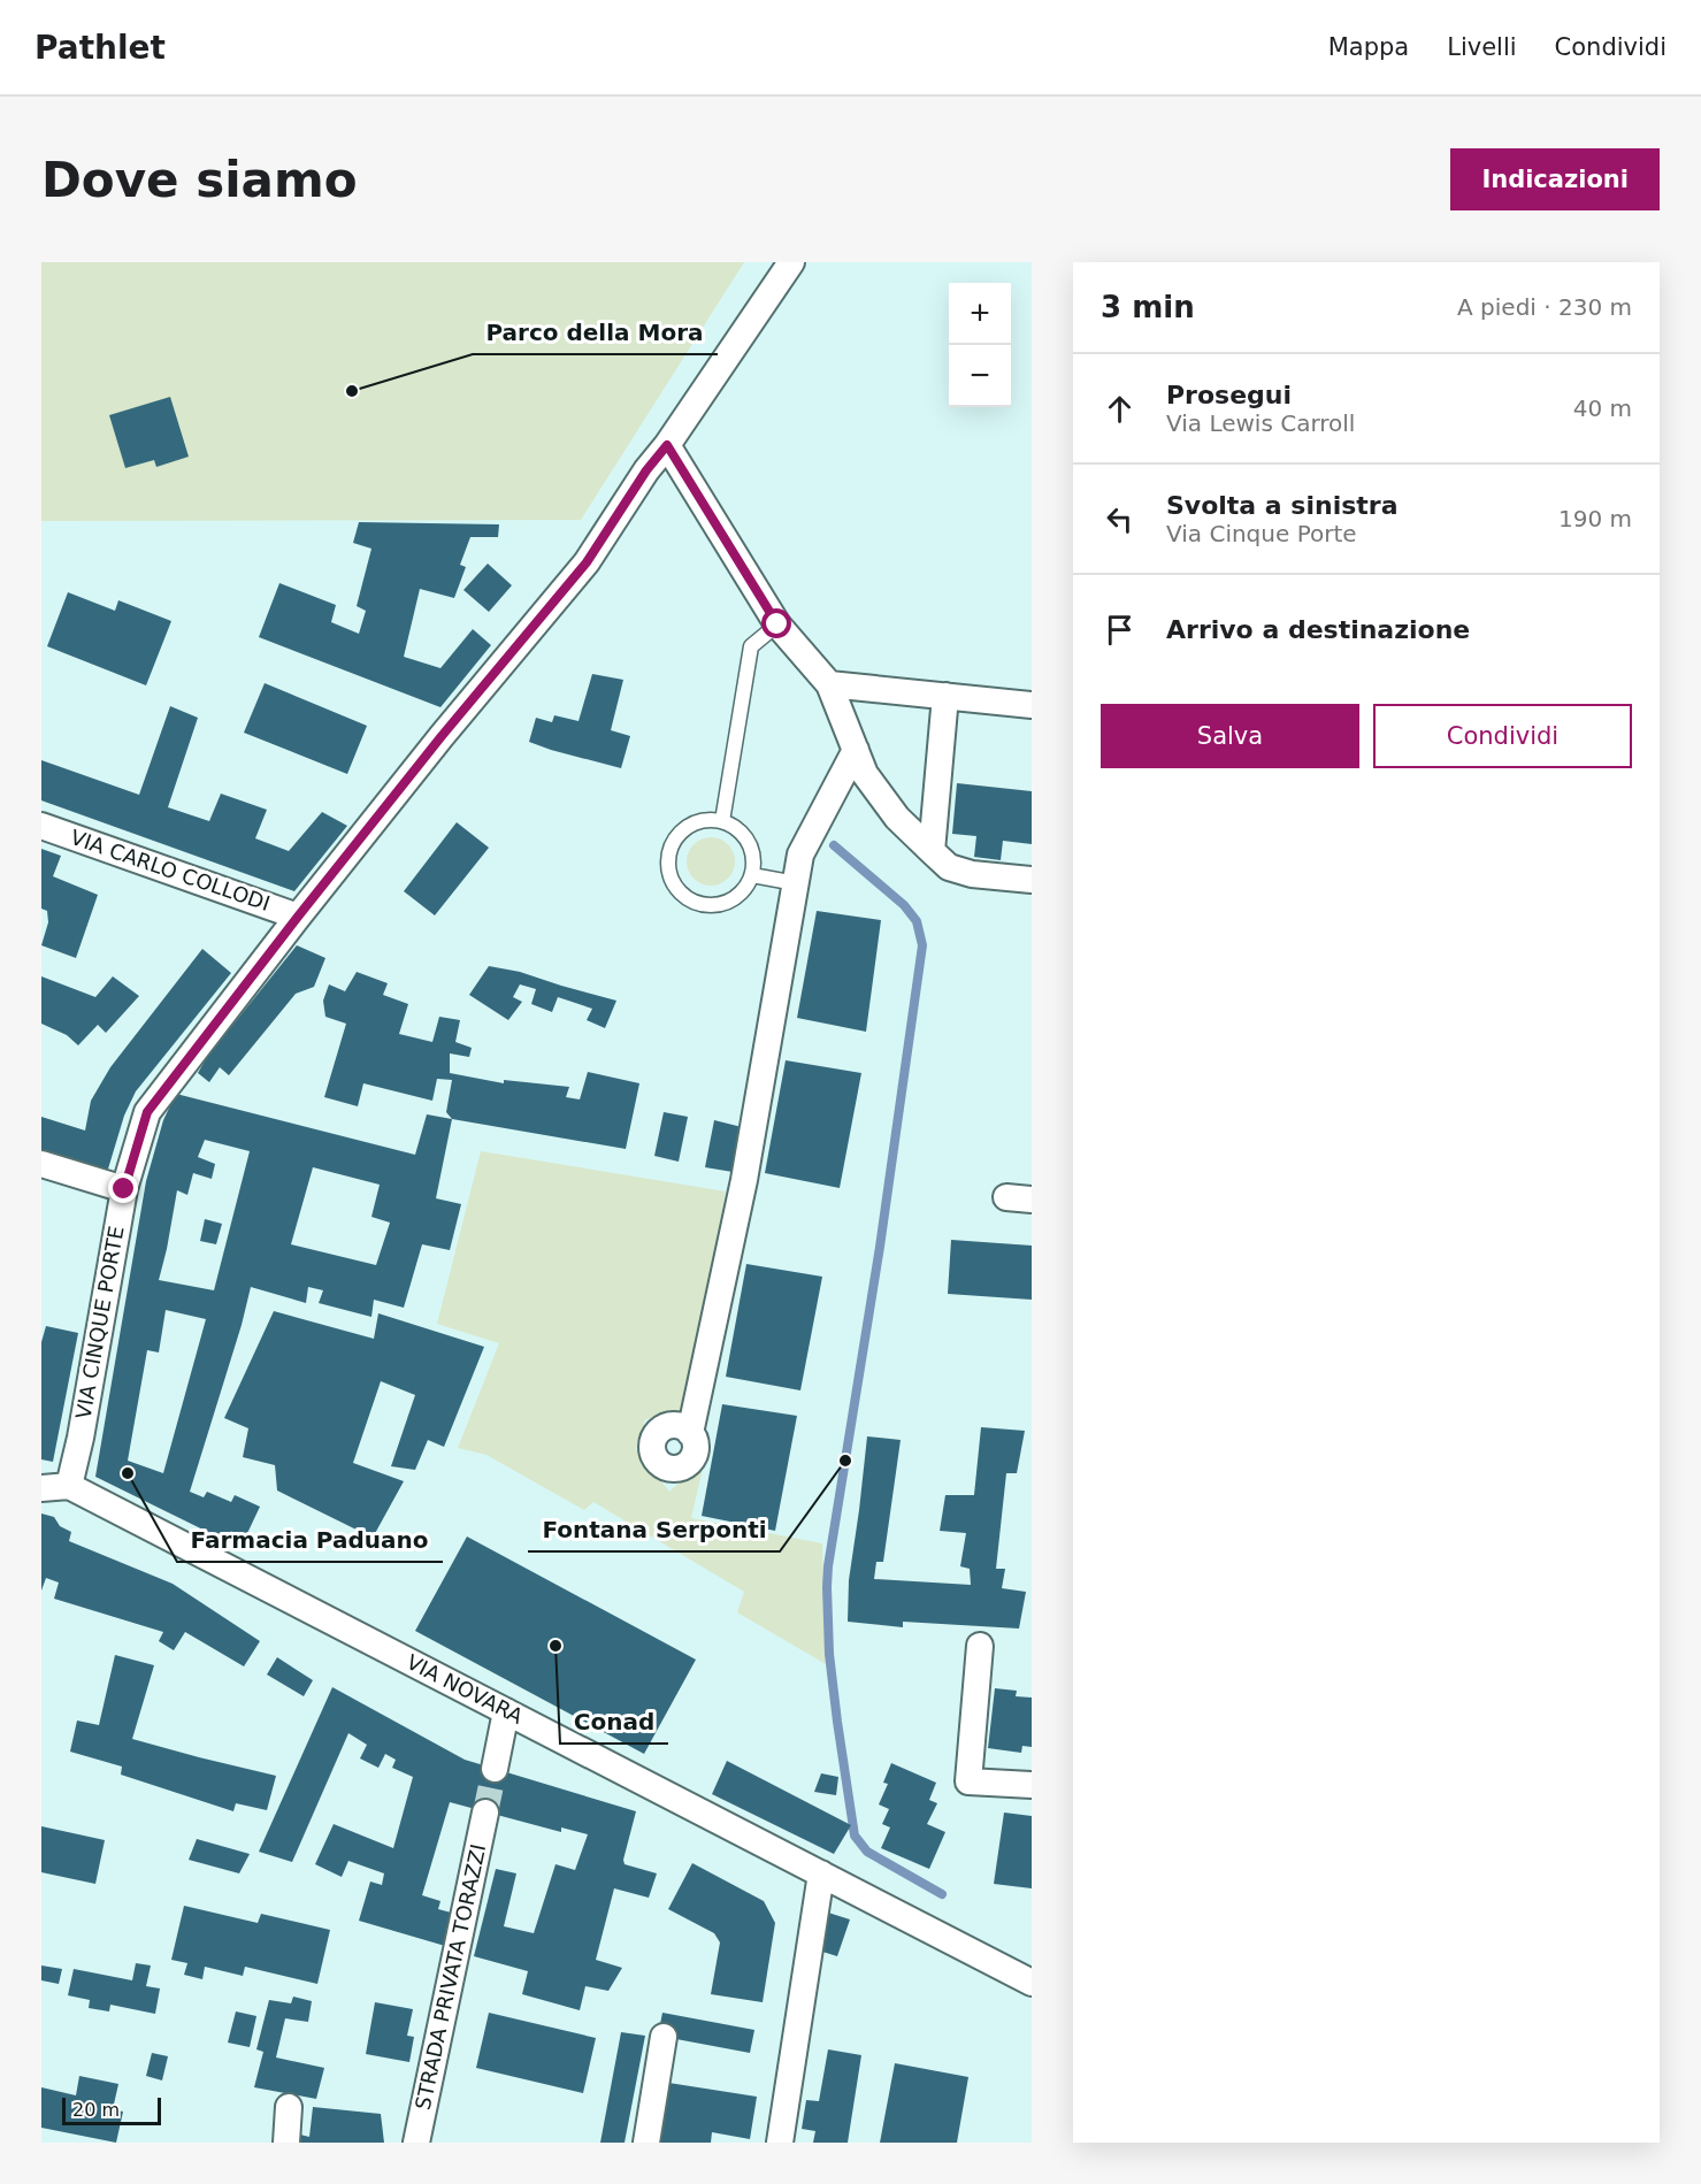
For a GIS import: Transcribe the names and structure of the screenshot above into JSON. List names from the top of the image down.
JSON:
{
  "streets": {
    "street": [
      "VIA CARLO COLLODI",
      "VIA CINQUE PORTE",
      "VIA NOVARA",
      "STRADA PRIVATA TORAZZI"
    ]
  },
  "crossings": [
    ["VIA CARLO COLLODI", "VIA CINQUE PORTE"],
    ["VIA CINQUE PORTE", "VIA NOVARA"]
  ],
  "places": [
    "Parco della Mora",
    "Fontana Serponti",
    "Farmacia Paduano",
    "Conad"
  ],
  "scale_bar": "20 m",
  "page": {
    "header": "Pathlet",
    "nav": ["Mappa", "Livelli", "Condividi"],
    "buttons": [
      "Indicazioni",
      ["Salva", "Condividi"]
    ],
    "title": "Dove siamo",
    "heading": ["3 min", "A piedi · 230 m"],
    "map_buttons": ["+", "−"],
    "list": [
      ["Prosegui", "Via Lewis Carroll", "40 m"],
      ["Svolta a sinistra", "Via Cinque Porte", "190 m"],
      "Arrivo a destinazione"
    ],
    "scale": "20 m"
  }
}
